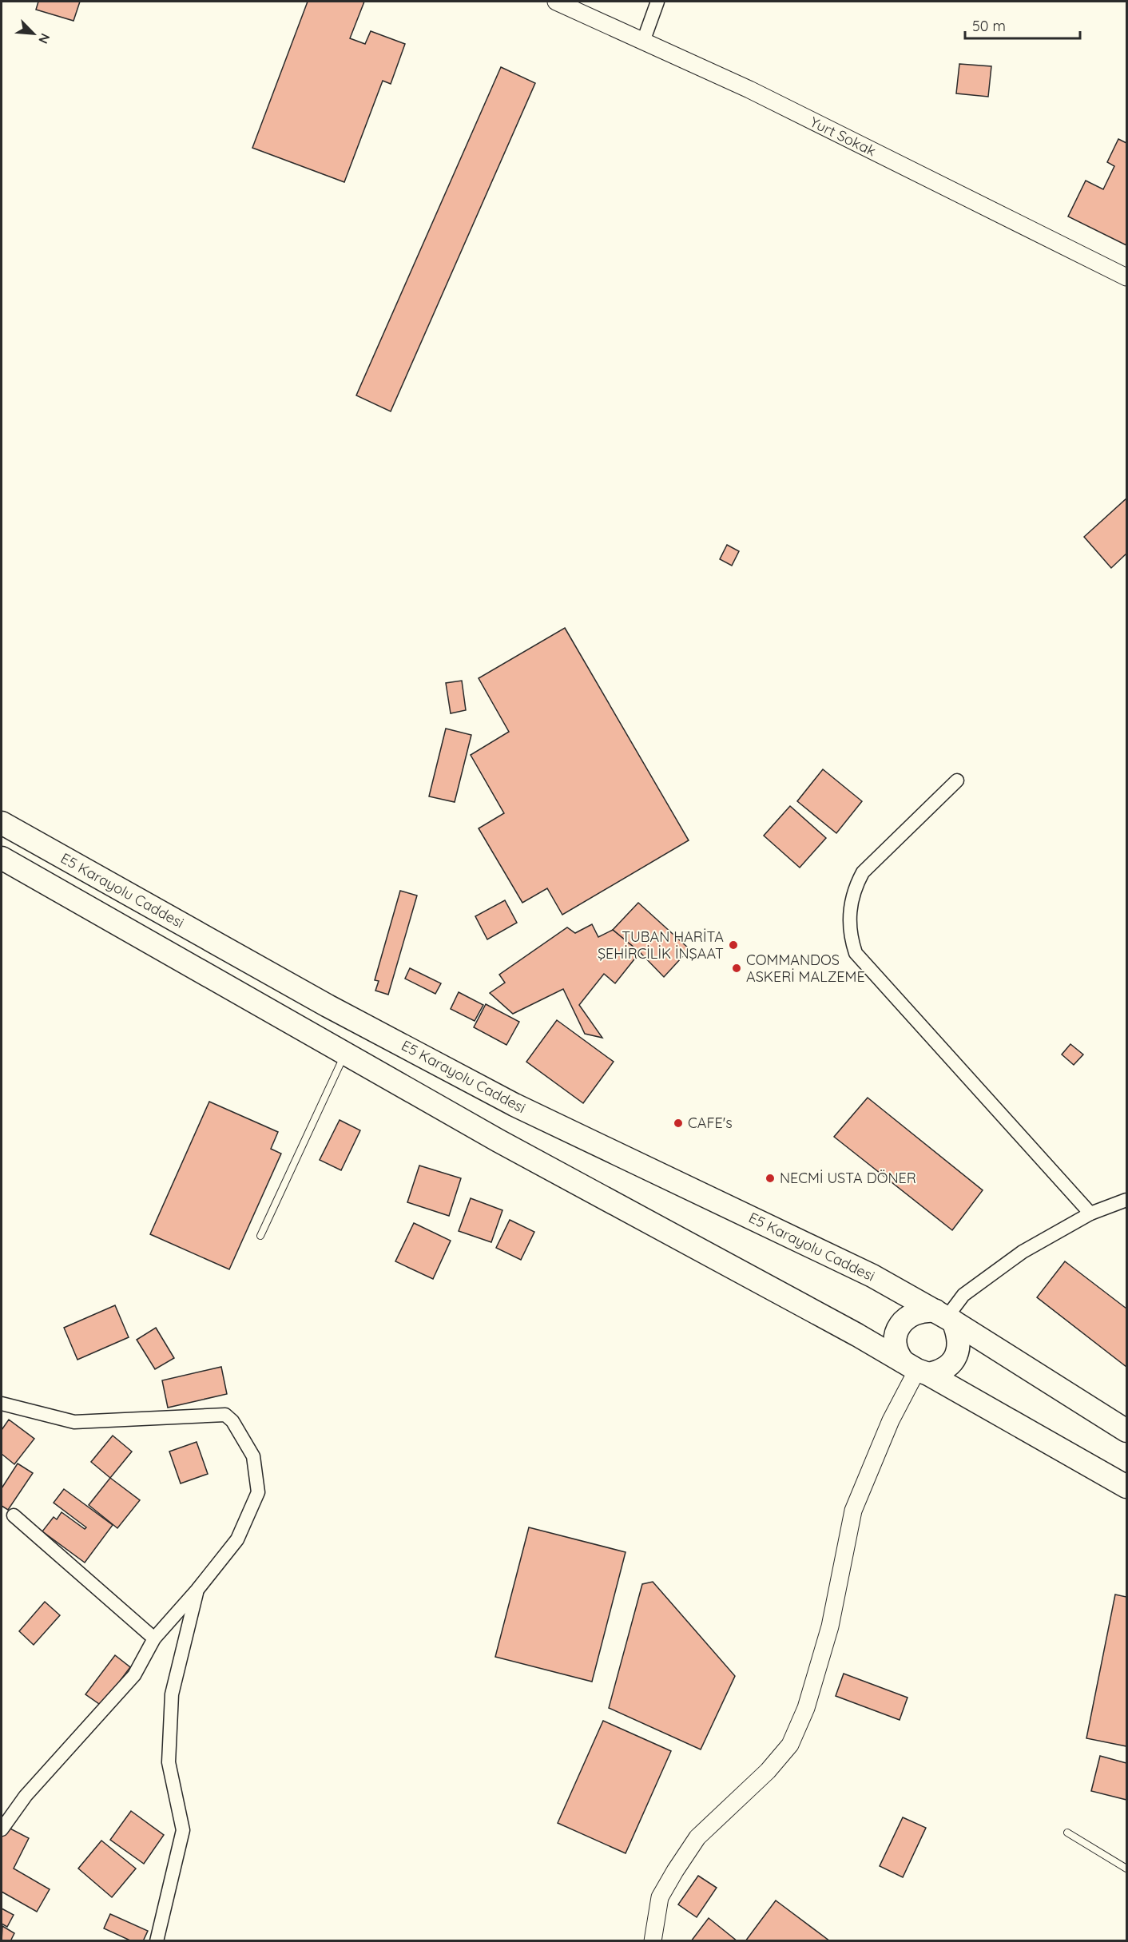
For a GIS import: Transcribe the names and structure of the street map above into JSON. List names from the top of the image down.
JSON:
{
  "streets": {
    "highway": ["E5 Karayolu Caddesi"],
    "street": ["Yurt Sokak"]
  },
  "places": [
    "TUBAN HARİTA ŞEHİRCİLİK İNŞAAT",
    "COMMANDOS ASKERİ MALZEME",
    "CAFE's",
    "NECMİ USTA DÖNER"
  ],
  "scale_bar": "50 m",
  "north": "bottom right"
}
